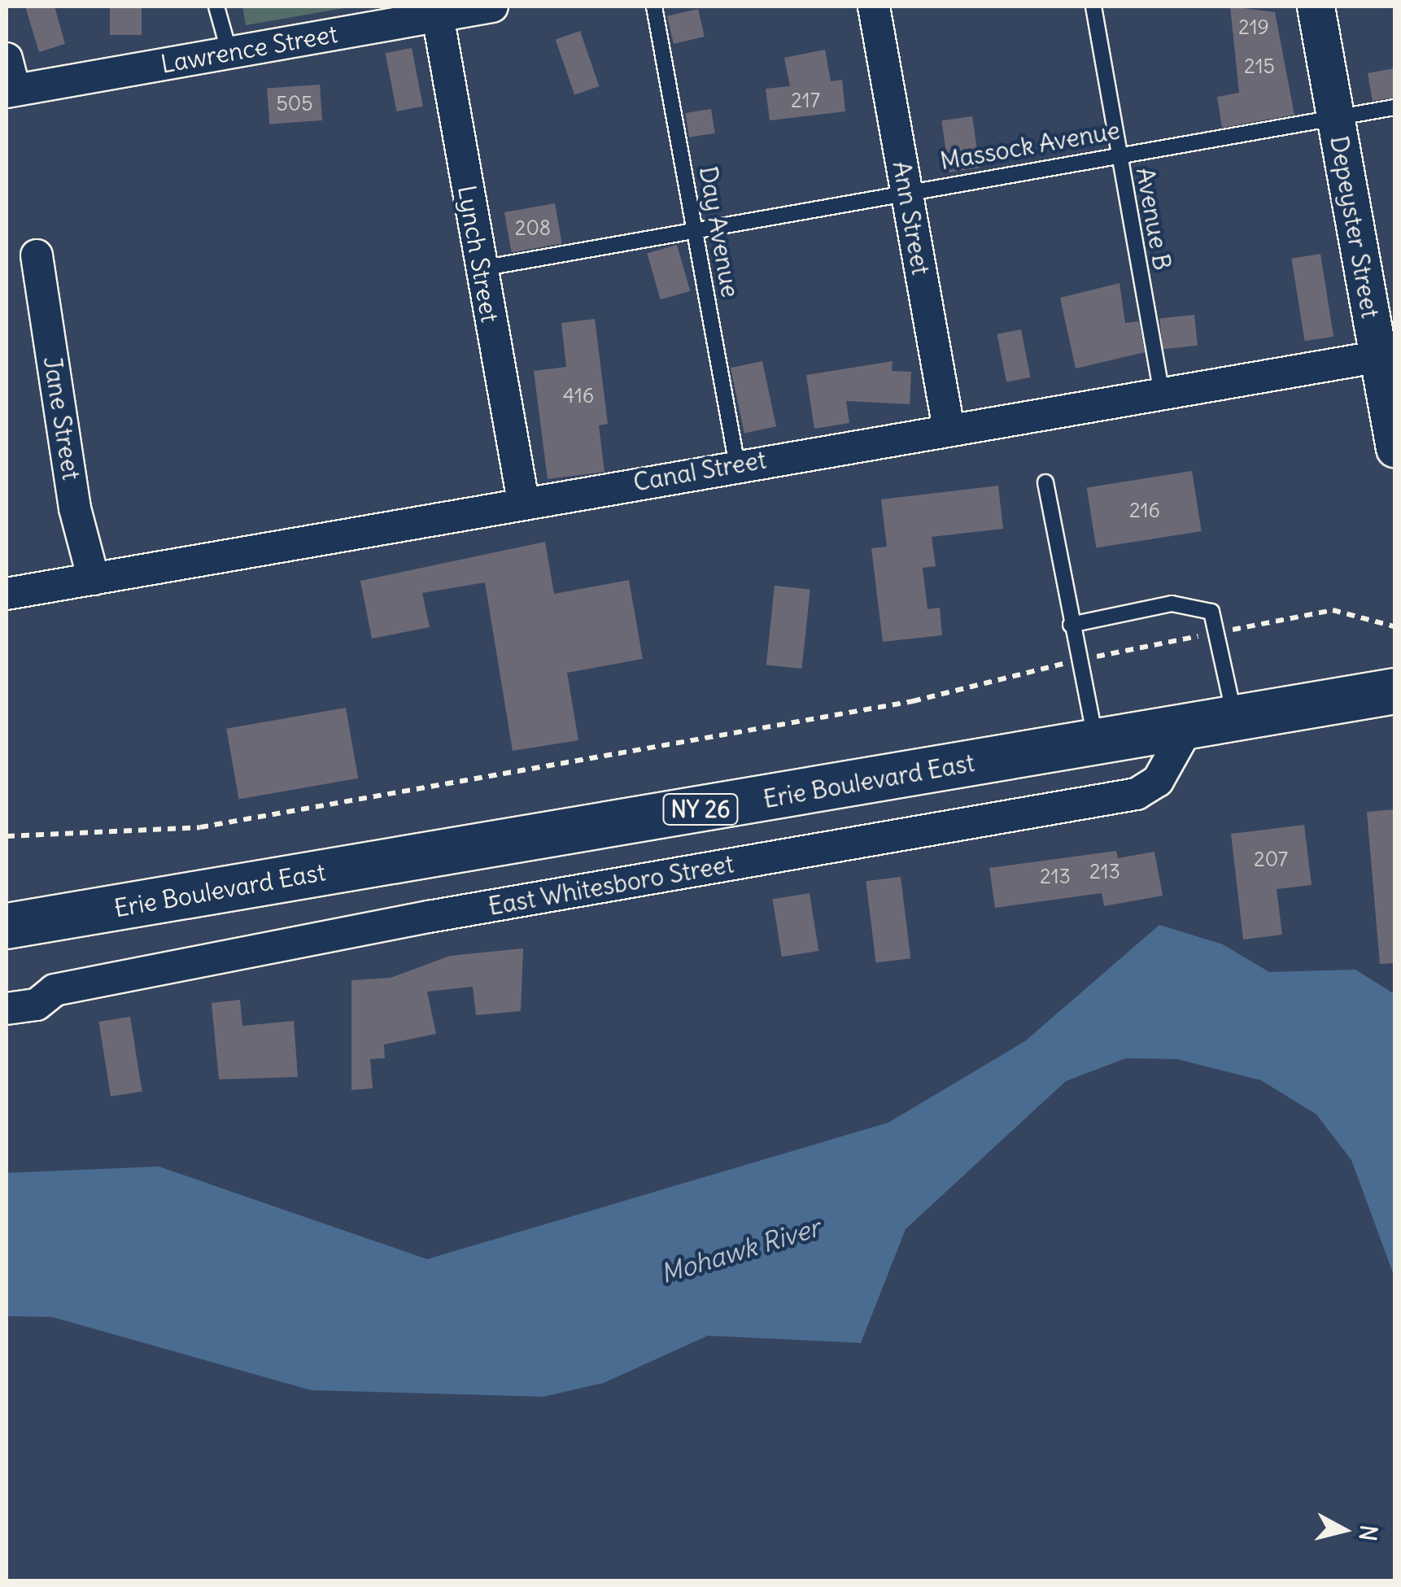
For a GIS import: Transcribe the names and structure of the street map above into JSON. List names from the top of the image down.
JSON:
{
  "streets": {
    "main road": ["Erie Boulevard East", "NY 26"],
    "street": [
      "Lawrence Street",
      "Ann Street",
      "Depeyster Street",
      "Lynch Street",
      "Jane Street",
      "Canal Street",
      "East Whitesboro Street"
    ],
    "lane": ["Massock Avenue", "Avenue B", "Day Avenue"]
  },
  "crossings": [
    ["Lawrence Street", "Lynch Street"],
    ["Massock Avenue", "Ann Street"],
    ["Massock Avenue", "Avenue B"],
    ["Massock Avenue", "Depeyster Street"],
    ["Massock Avenue", "Day Avenue"],
    ["Massock Avenue", "Lynch Street"],
    ["Ann Street", "Canal Street"],
    ["Avenue B", "Canal Street"],
    ["Depeyster Street", "Canal Street"],
    ["Day Avenue", "Canal Street"],
    ["Lynch Street", "Canal Street"],
    ["Jane Street", "Canal Street"],
    ["Erie Boulevard East", "East Whitesboro Street"]
  ],
  "water": ["Mohawk River"],
  "house_numbers": [
    "219",
    "215",
    "217",
    "505",
    "208",
    "416",
    "216",
    "207",
    "213",
    "213"
  ],
  "north": "right"
}
